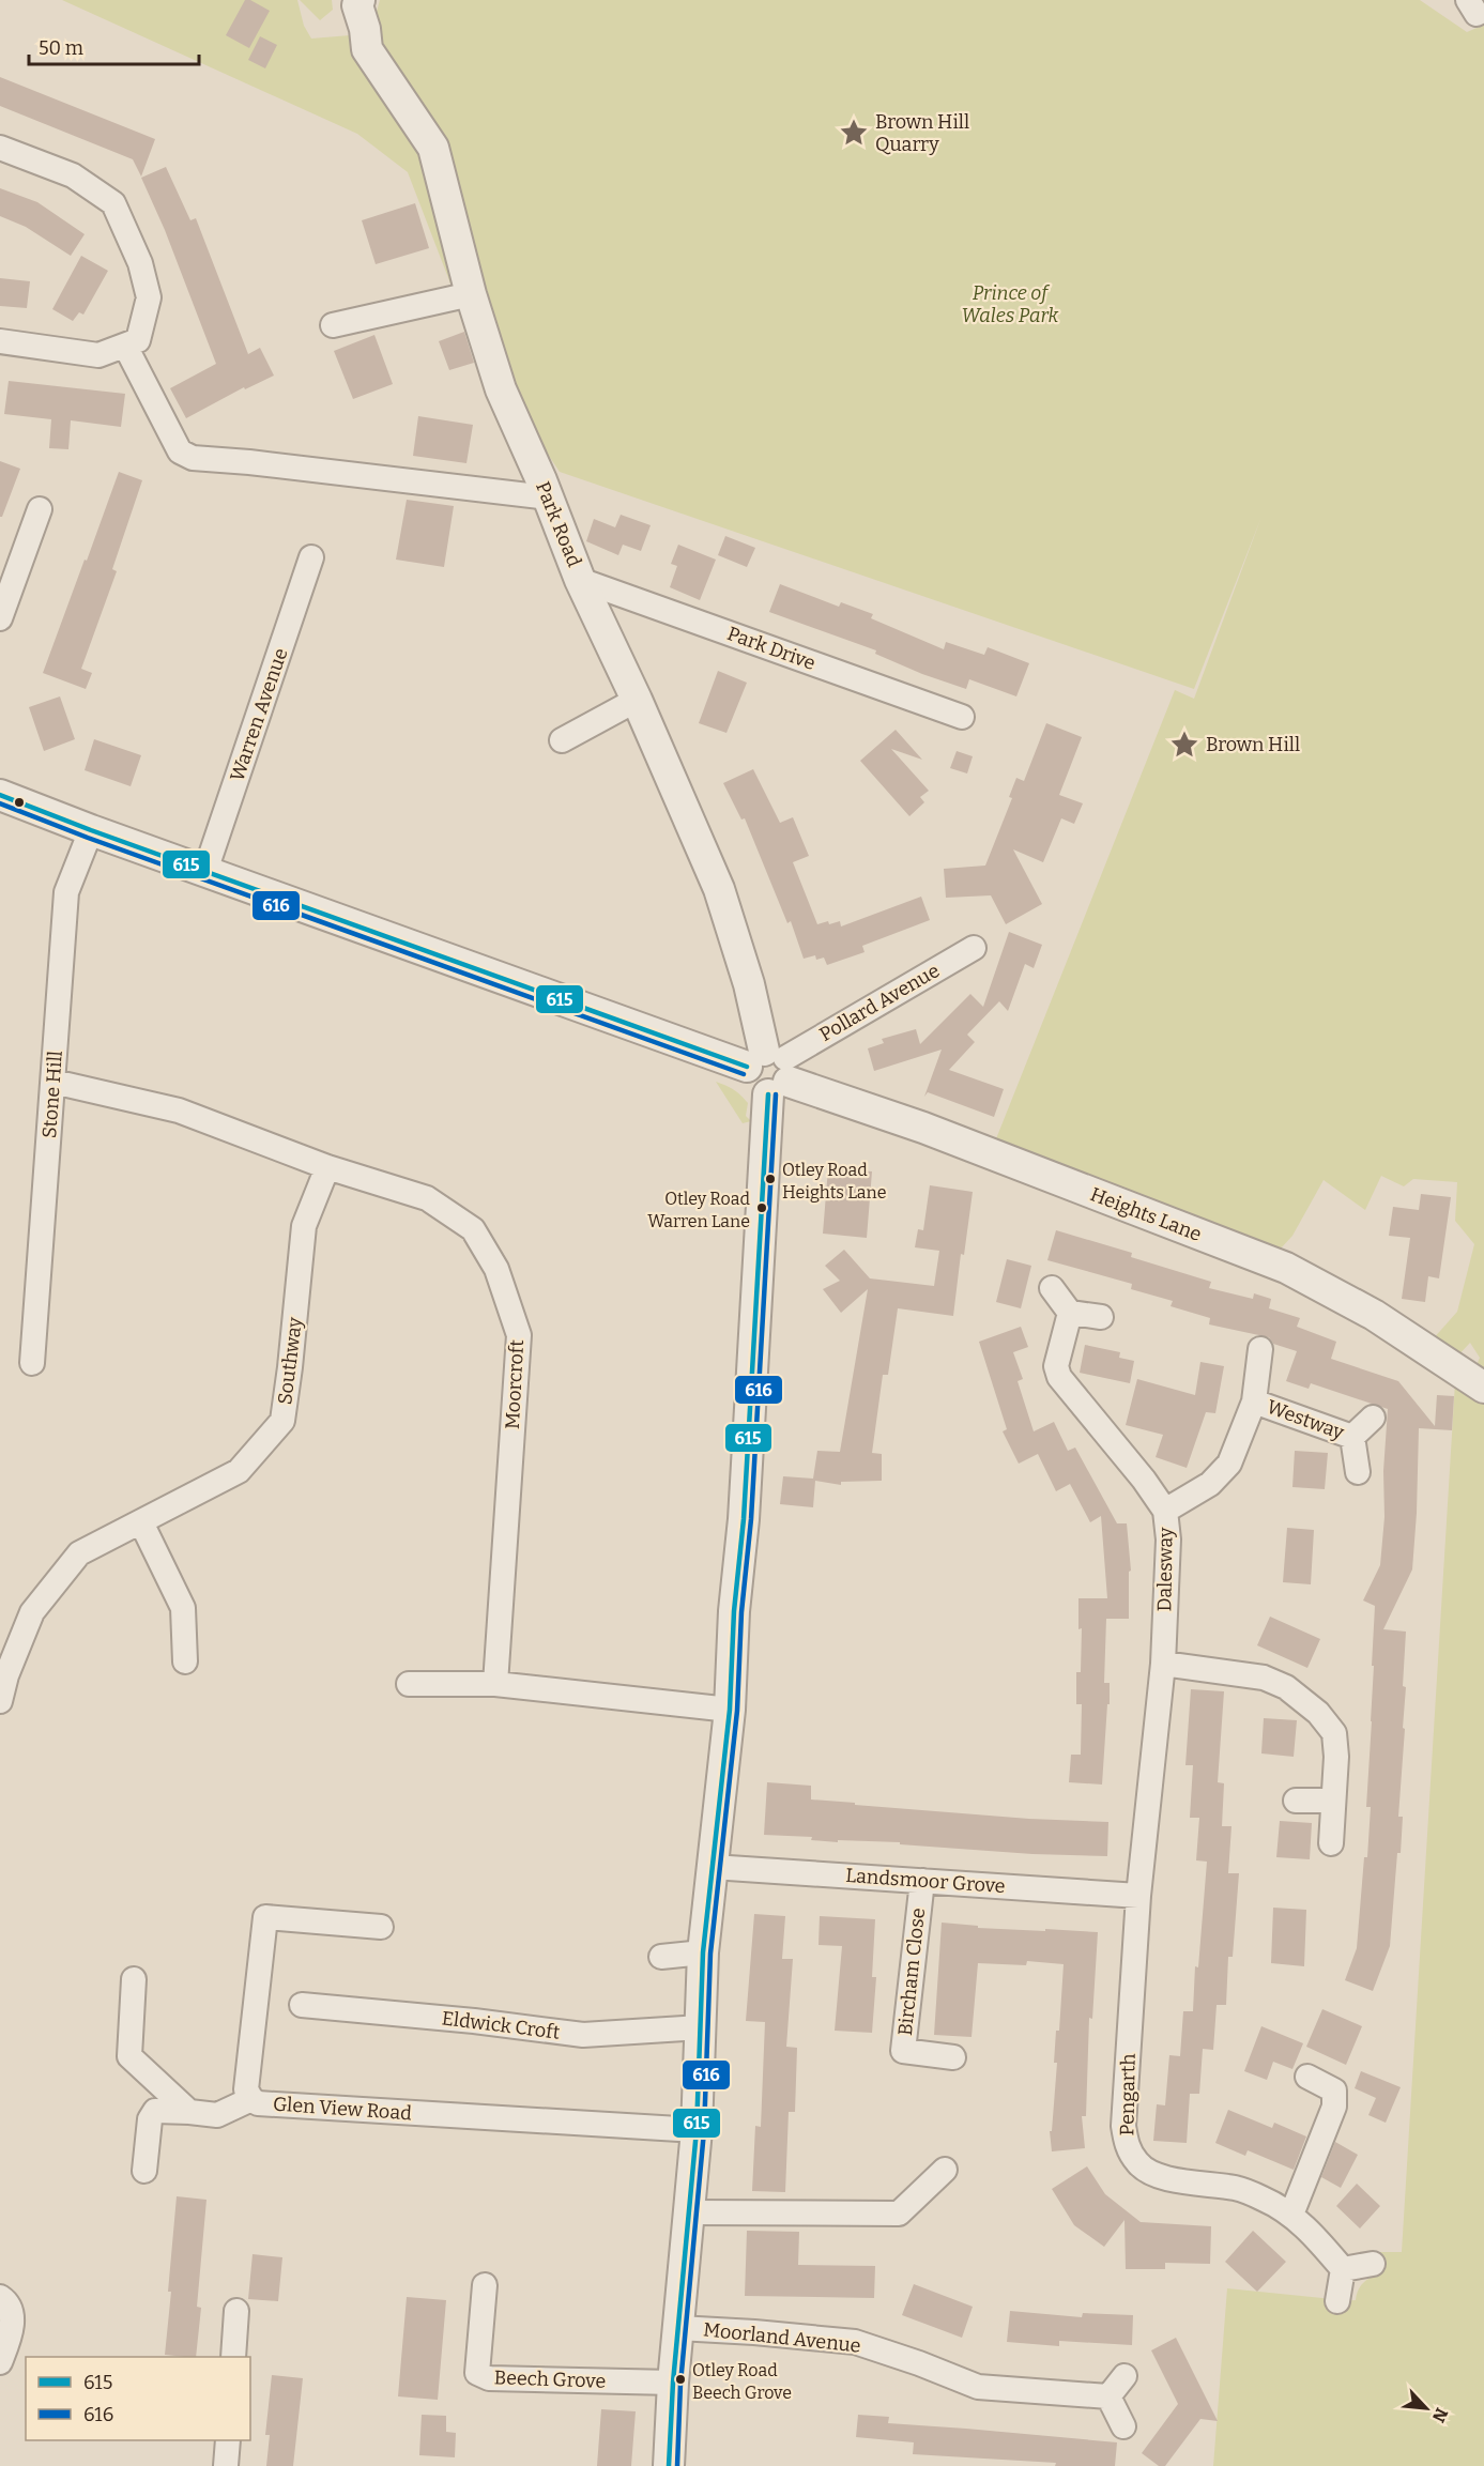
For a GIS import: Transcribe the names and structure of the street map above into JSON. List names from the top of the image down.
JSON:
{
  "streets": {
    "street": [
      "Park Road",
      "Park Drive",
      "Warren Avenue",
      "Pollard Avenue",
      "Stone Hill",
      "Heights Lane",
      "Southway",
      "Moorcroft",
      "Westway",
      "Dalesway",
      "Landsmoor Grove",
      "Bircham Close",
      "Eldwick Croft",
      "Pengarth",
      "Glen View Road",
      "Moorland Avenue",
      "Beech Grove"
    ]
  },
  "crossings": [
    ["Park Road", "Park Drive"],
    ["Park Road", "Pollard Avenue"],
    ["Park Road", "Heights Lane"],
    ["Park Road", "Landsmoor Grove"],
    ["Park Road", "Eldwick Croft"],
    ["Park Road", "Glen View Road"],
    ["Park Road", "Moorland Avenue"],
    ["Park Road", "Beech Grove"],
    ["Warren Avenue", "Heights Lane"],
    ["Pollard Avenue", "Heights Lane"],
    ["Stone Hill", "Heights Lane"],
    ["Stone Hill", "Moorcroft"],
    ["Southway", "Moorcroft"],
    ["Westway", "Dalesway"],
    ["Dalesway", "Landsmoor Grove"],
    ["Dalesway", "Pengarth"],
    ["Landsmoor Grove", "Bircham Close"],
    ["Landsmoor Grove", "Pengarth"]
  ],
  "parks": ["Prince of Wales Park"],
  "places": {
    "place": ["Brown Hill Quarry", "Brown Hill"],
    "other": ["Otley Road Heights Lane", "Otley Road Warren Lane", "Otley Road Beech Grove"]
  },
  "lines": ["transit line 615", "transit line 616"],
  "legend": ["615", "616"],
  "scale_bar": "50 m",
  "north": "bottom right"
}
